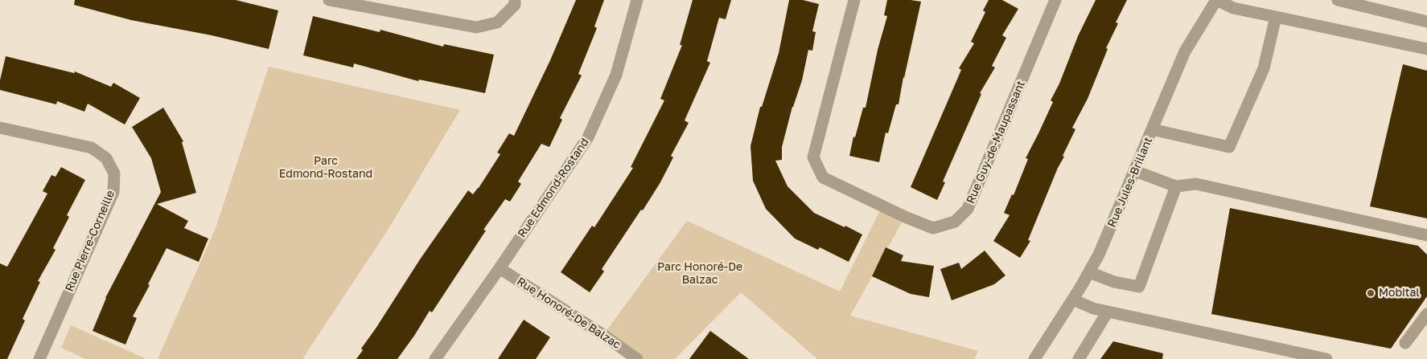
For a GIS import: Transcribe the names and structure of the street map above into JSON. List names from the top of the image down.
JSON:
{
  "streets": {
    "street": [
      "Rue Guy-de-Maupassant",
      "Rue Jules-Brillant",
      "Rue Edmond-Rostand",
      "Rue Pierre-Corneille",
      "Rue Honoré-De Balzac"
    ]
  },
  "crossings": [
    ["Rue Edmond-Rostand", "Rue Honoré-De Balzac"]
  ],
  "parks": ["Parc Edmond-Rostand", "Parc Honoré-De Balzac"],
  "places": ["Mobital"]
}
